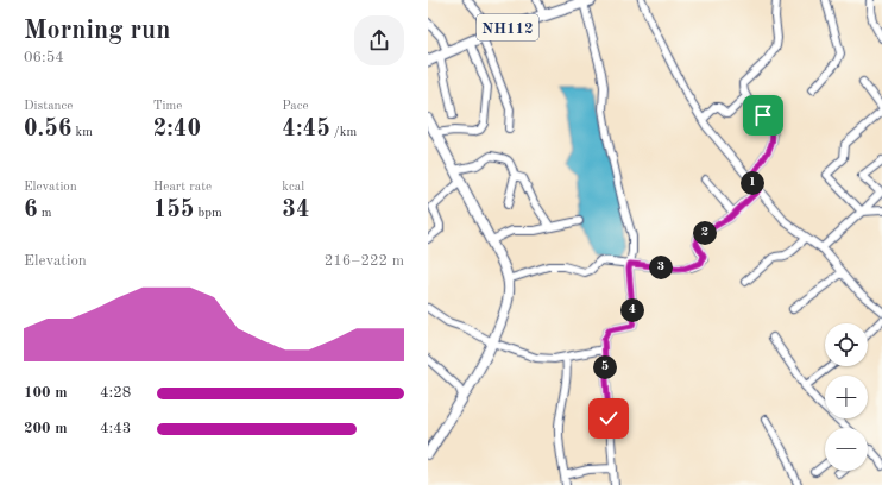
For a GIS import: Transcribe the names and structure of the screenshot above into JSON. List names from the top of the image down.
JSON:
{
  "streets": {
    "highway": ["NH112"]
  },
  "page": {
    "heading": ["Morning run", "06:54"],
    "stats": [
      ["Distance", "0.56 km"],
      ["Time", "2:40"],
      ["Pace", "4:45 /km"],
      ["Elevation", "6 m"],
      ["Heart rate", "155 bpm"],
      ["kcal", "34"]
    ],
    "pins": [
      "1",
      "2",
      "3",
      "4",
      "5"
    ],
    "chart": ["Elevation", "216–222 m"],
    "map_buttons": ["+", "−"],
    "list": [
      {
        "name": "100 m",
        "note": "4:28"
      },
      {
        "name": "200 m",
        "note": "4:43"
      }
    ]
  }
}
